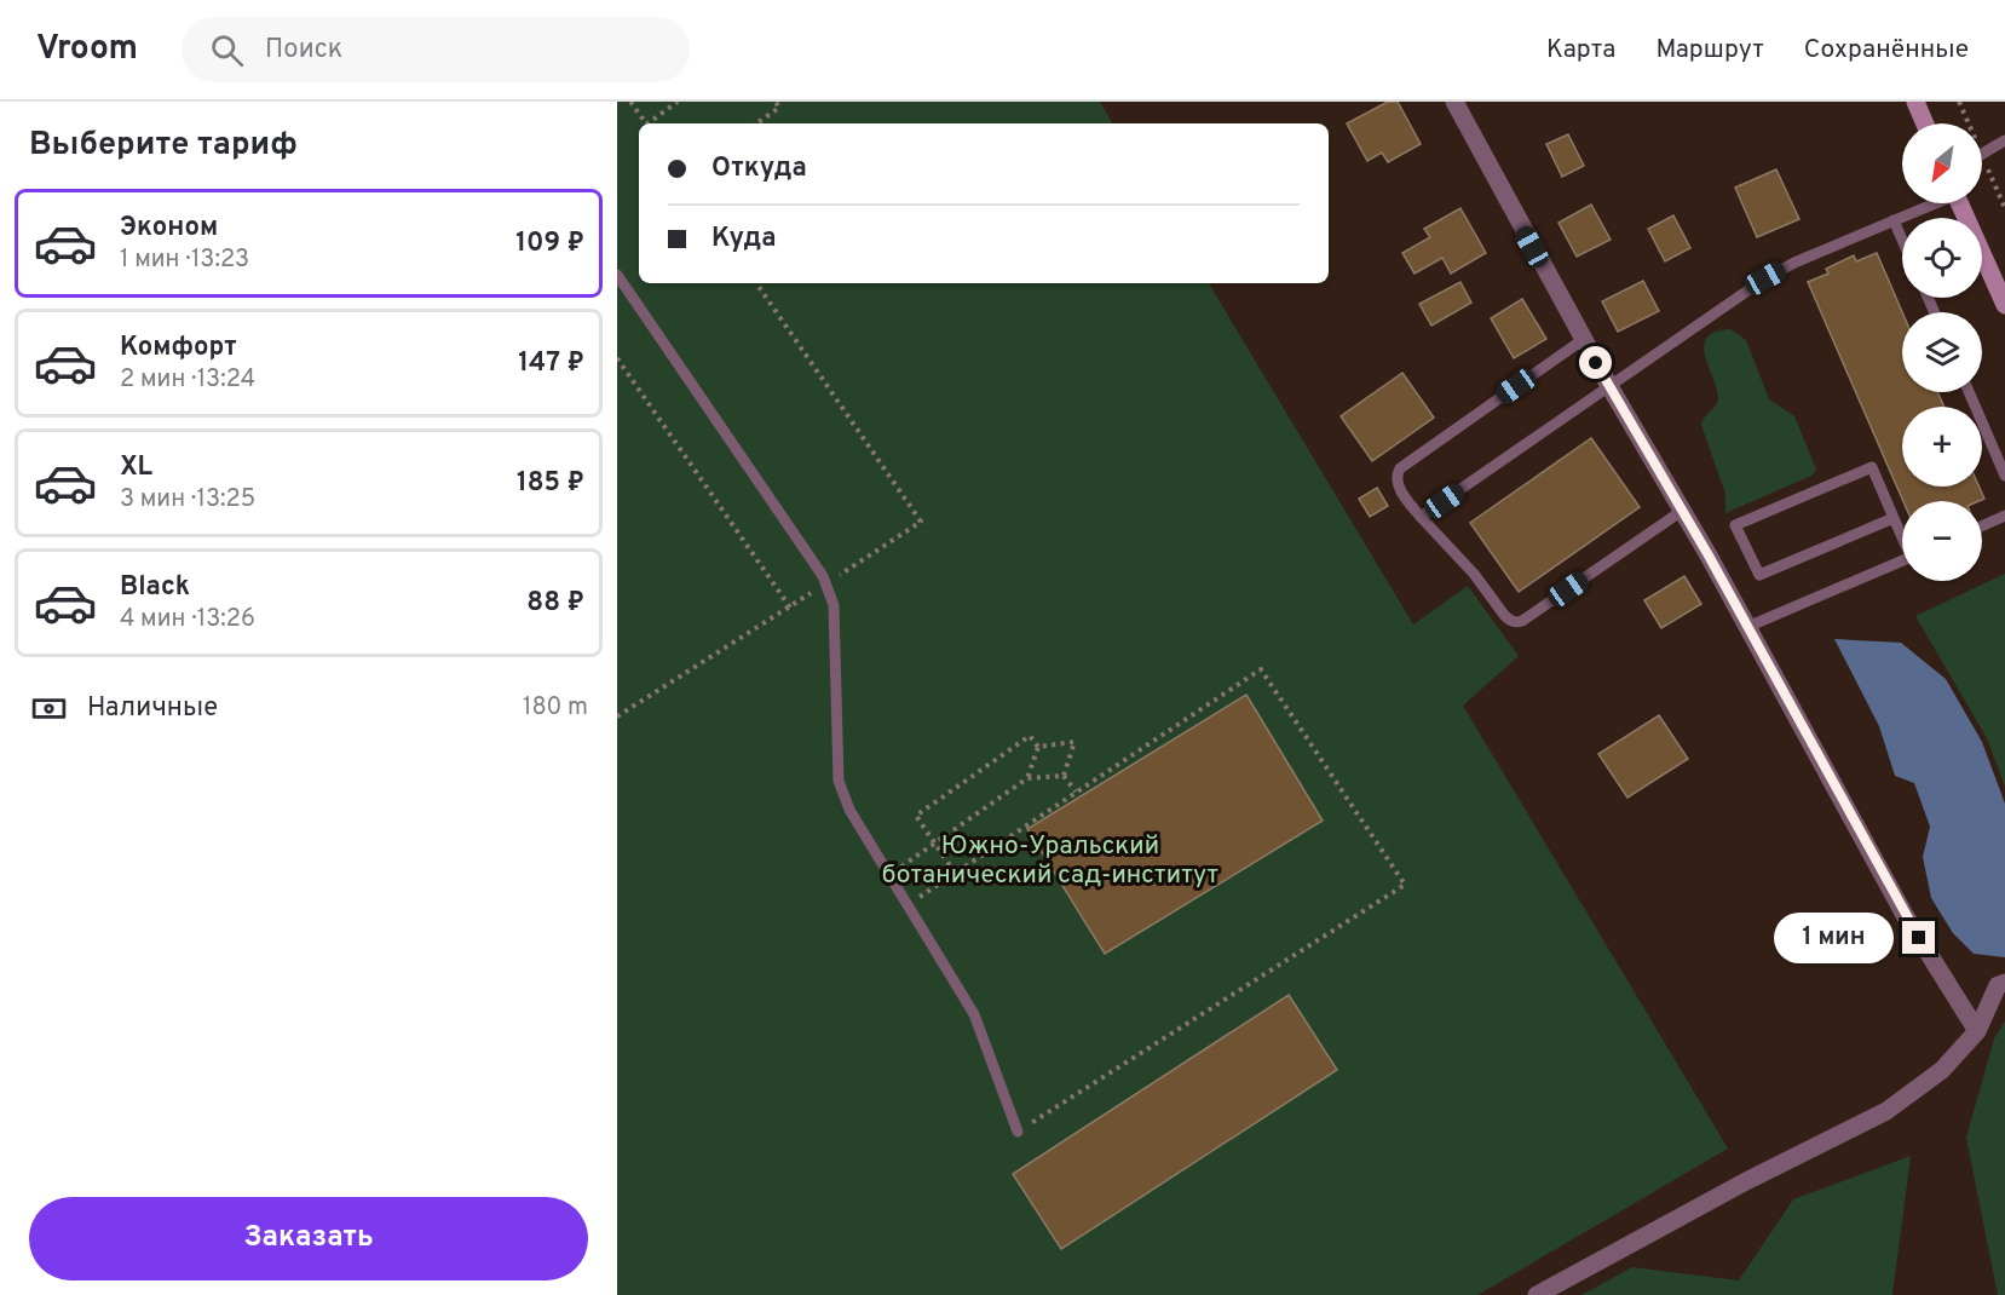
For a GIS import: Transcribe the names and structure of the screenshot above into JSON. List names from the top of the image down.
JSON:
{
  "parks": ["Южно-Уральский ботанический сад-институт"],
  "north": "bottom left",
  "page": {
    "header": "Vroom",
    "search": "Поиск",
    "nav": ["Карта", "Маршрут", "Сохранённые"],
    "heading": "Выберите тариф",
    "map_buttons": ["+", "−"],
    "banner": ["Откуда", "Куда"],
    "list": [
      {
        "name": "Эконом",
        "note": "1 мин · 13:23",
        "value": "109 ₽"
      },
      {
        "name": "Комфорт",
        "note": "2 мин · 13:24",
        "value": "147 ₽"
      },
      {
        "name": "XL",
        "note": "3 мин · 13:25",
        "value": "185 ₽"
      },
      {
        "name": "Black",
        "note": "4 мин · 13:26",
        "value": "88 ₽"
      }
    ],
    "pay": ["Наличные", "180 m"],
    "bubble": "1 мин",
    "buttons": "Заказать"
  }
}
